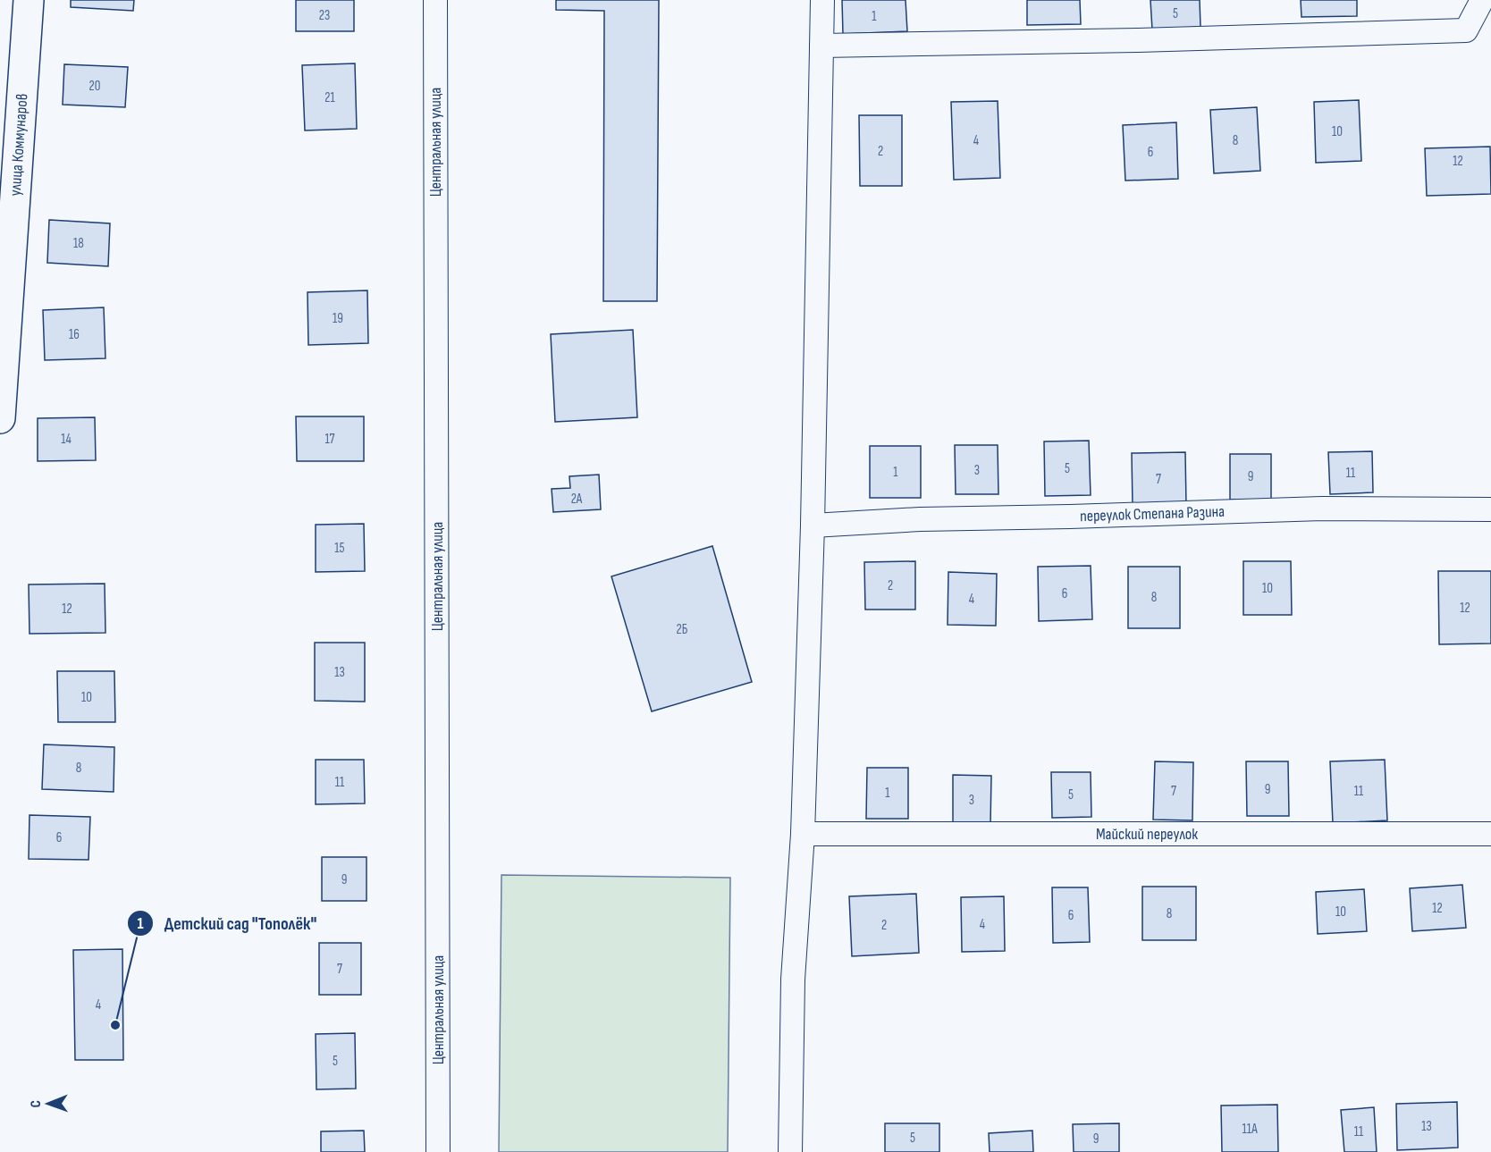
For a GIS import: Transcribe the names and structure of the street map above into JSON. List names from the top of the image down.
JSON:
{
  "streets": {
    "street": [
      "Центральная улица",
      "улица Коммунаров",
      "переулок Степана Разина",
      "Майский переулок"
    ]
  },
  "places": ["Детский сад \"Тополёк\""],
  "house_numbers": [
    "5",
    "23",
    "1",
    "20",
    "21",
    "10",
    "4",
    "8",
    "2",
    "6",
    "12",
    "18",
    "19",
    "16",
    "14",
    "17",
    "5",
    "3",
    "1",
    "11",
    "9",
    "7",
    "2А",
    "15",
    "2",
    "10",
    "6",
    "8",
    "4",
    "12",
    "12",
    "2Б",
    "13",
    "10",
    "8",
    "11",
    "9",
    "7",
    "11",
    "1",
    "5",
    "3",
    "6",
    "9",
    "12",
    "10",
    "8",
    "6",
    "4",
    "2",
    "7",
    "4",
    "5",
    "13",
    "11А",
    "11",
    "5",
    "9"
  ],
  "north": "left"
}
